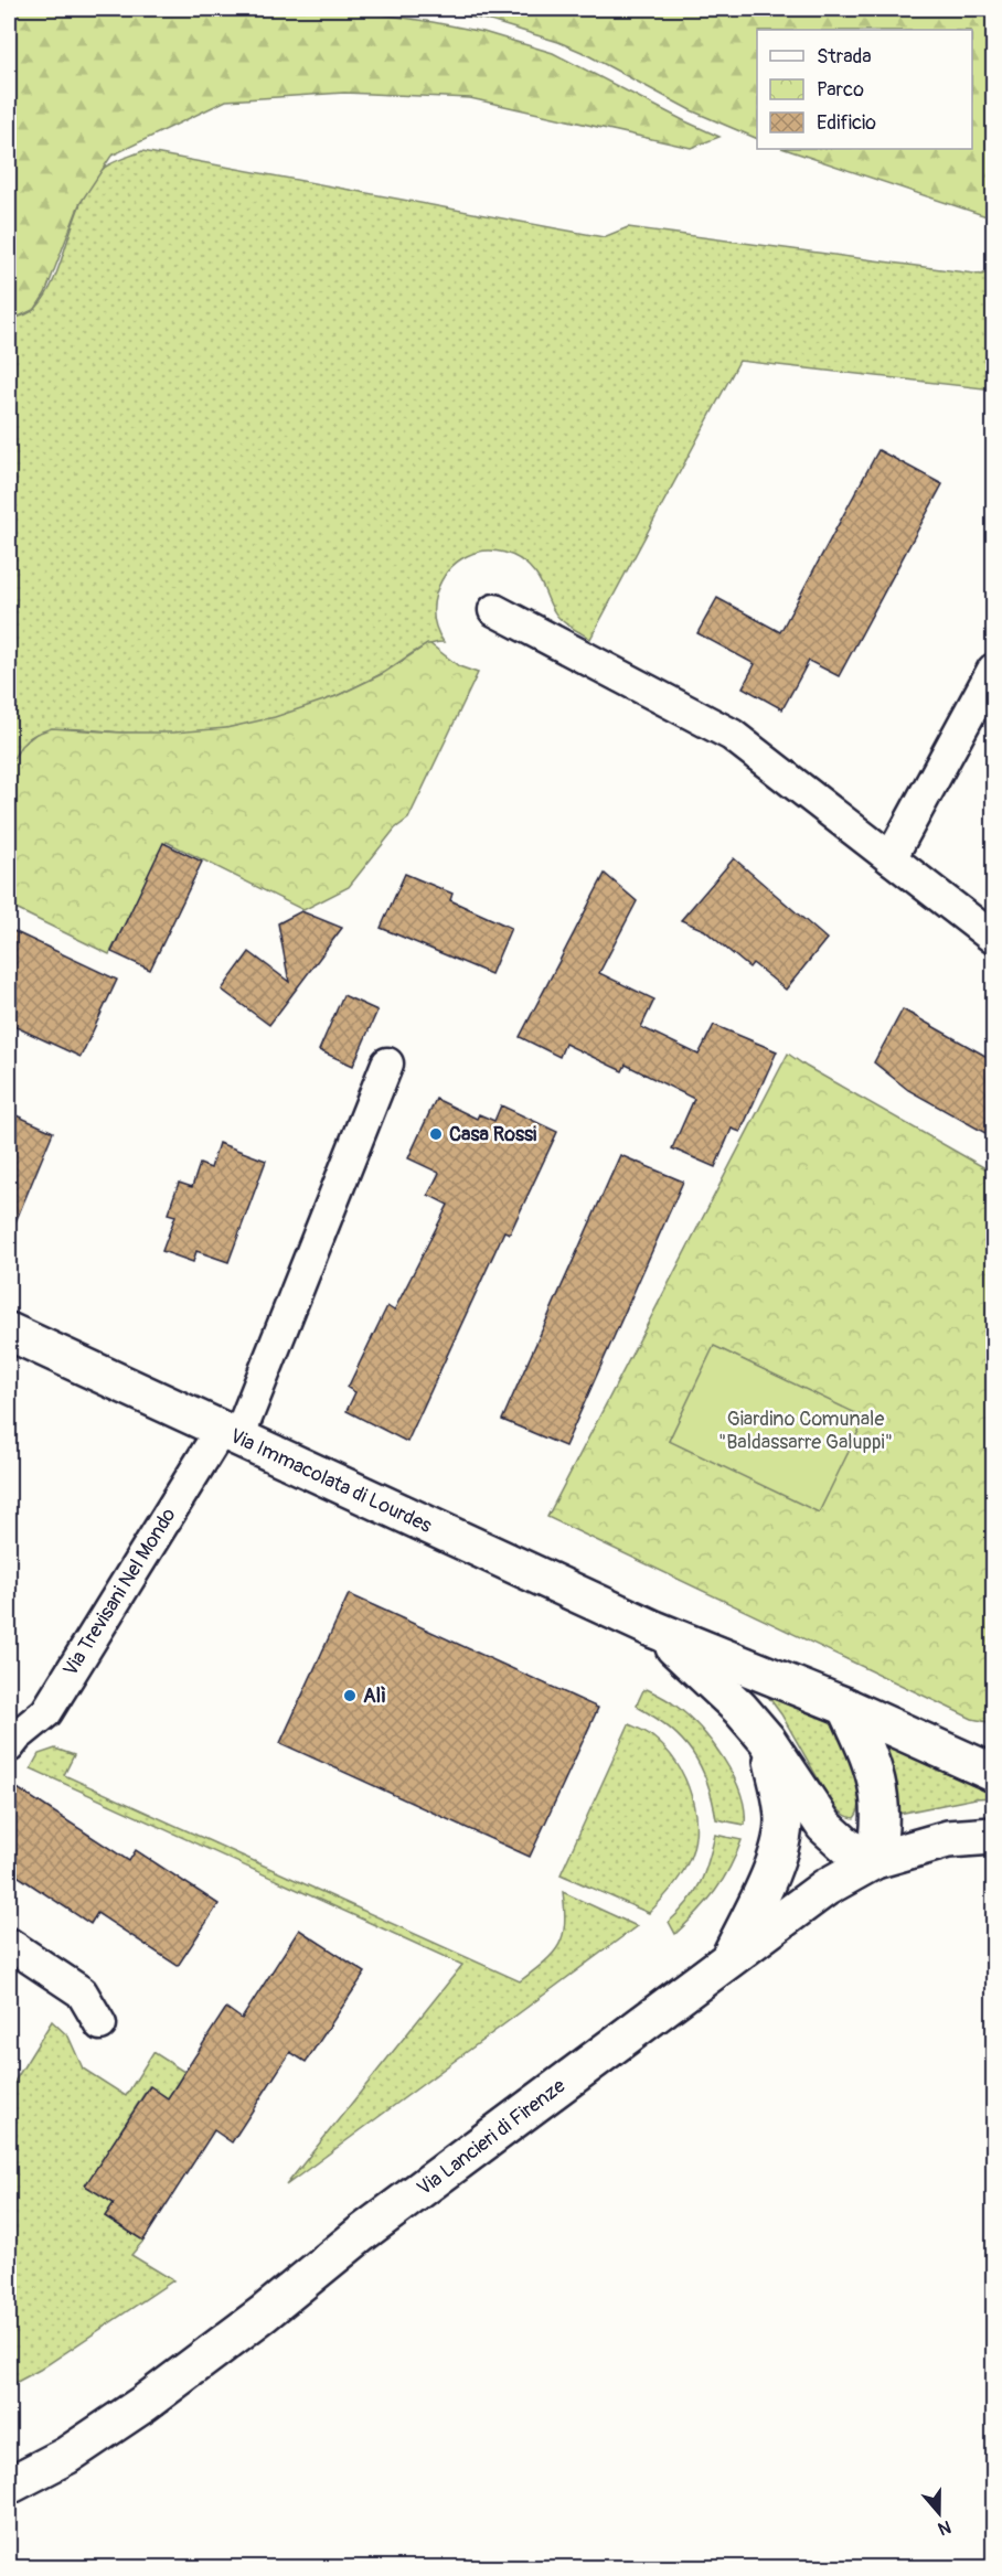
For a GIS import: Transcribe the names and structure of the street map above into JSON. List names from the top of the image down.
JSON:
{
  "streets": {
    "street": ["Via Immacolata di Lourdes", "Via Trevisani Nel Mondo", "Via Lancieri di Firenze"]
  },
  "crossings": [
    ["Via Immacolata di Lourdes", "Via Trevisani Nel Mondo"],
    ["Via Immacolata di Lourdes", "Via Lancieri di Firenze"]
  ],
  "parks": ["Giardino Comunale \"Baldassarre Galuppi\""],
  "places": ["Casa Rossi", "Alì"],
  "legend": ["Strada", "Parco", "Edificio"],
  "north": "bottom"
}
